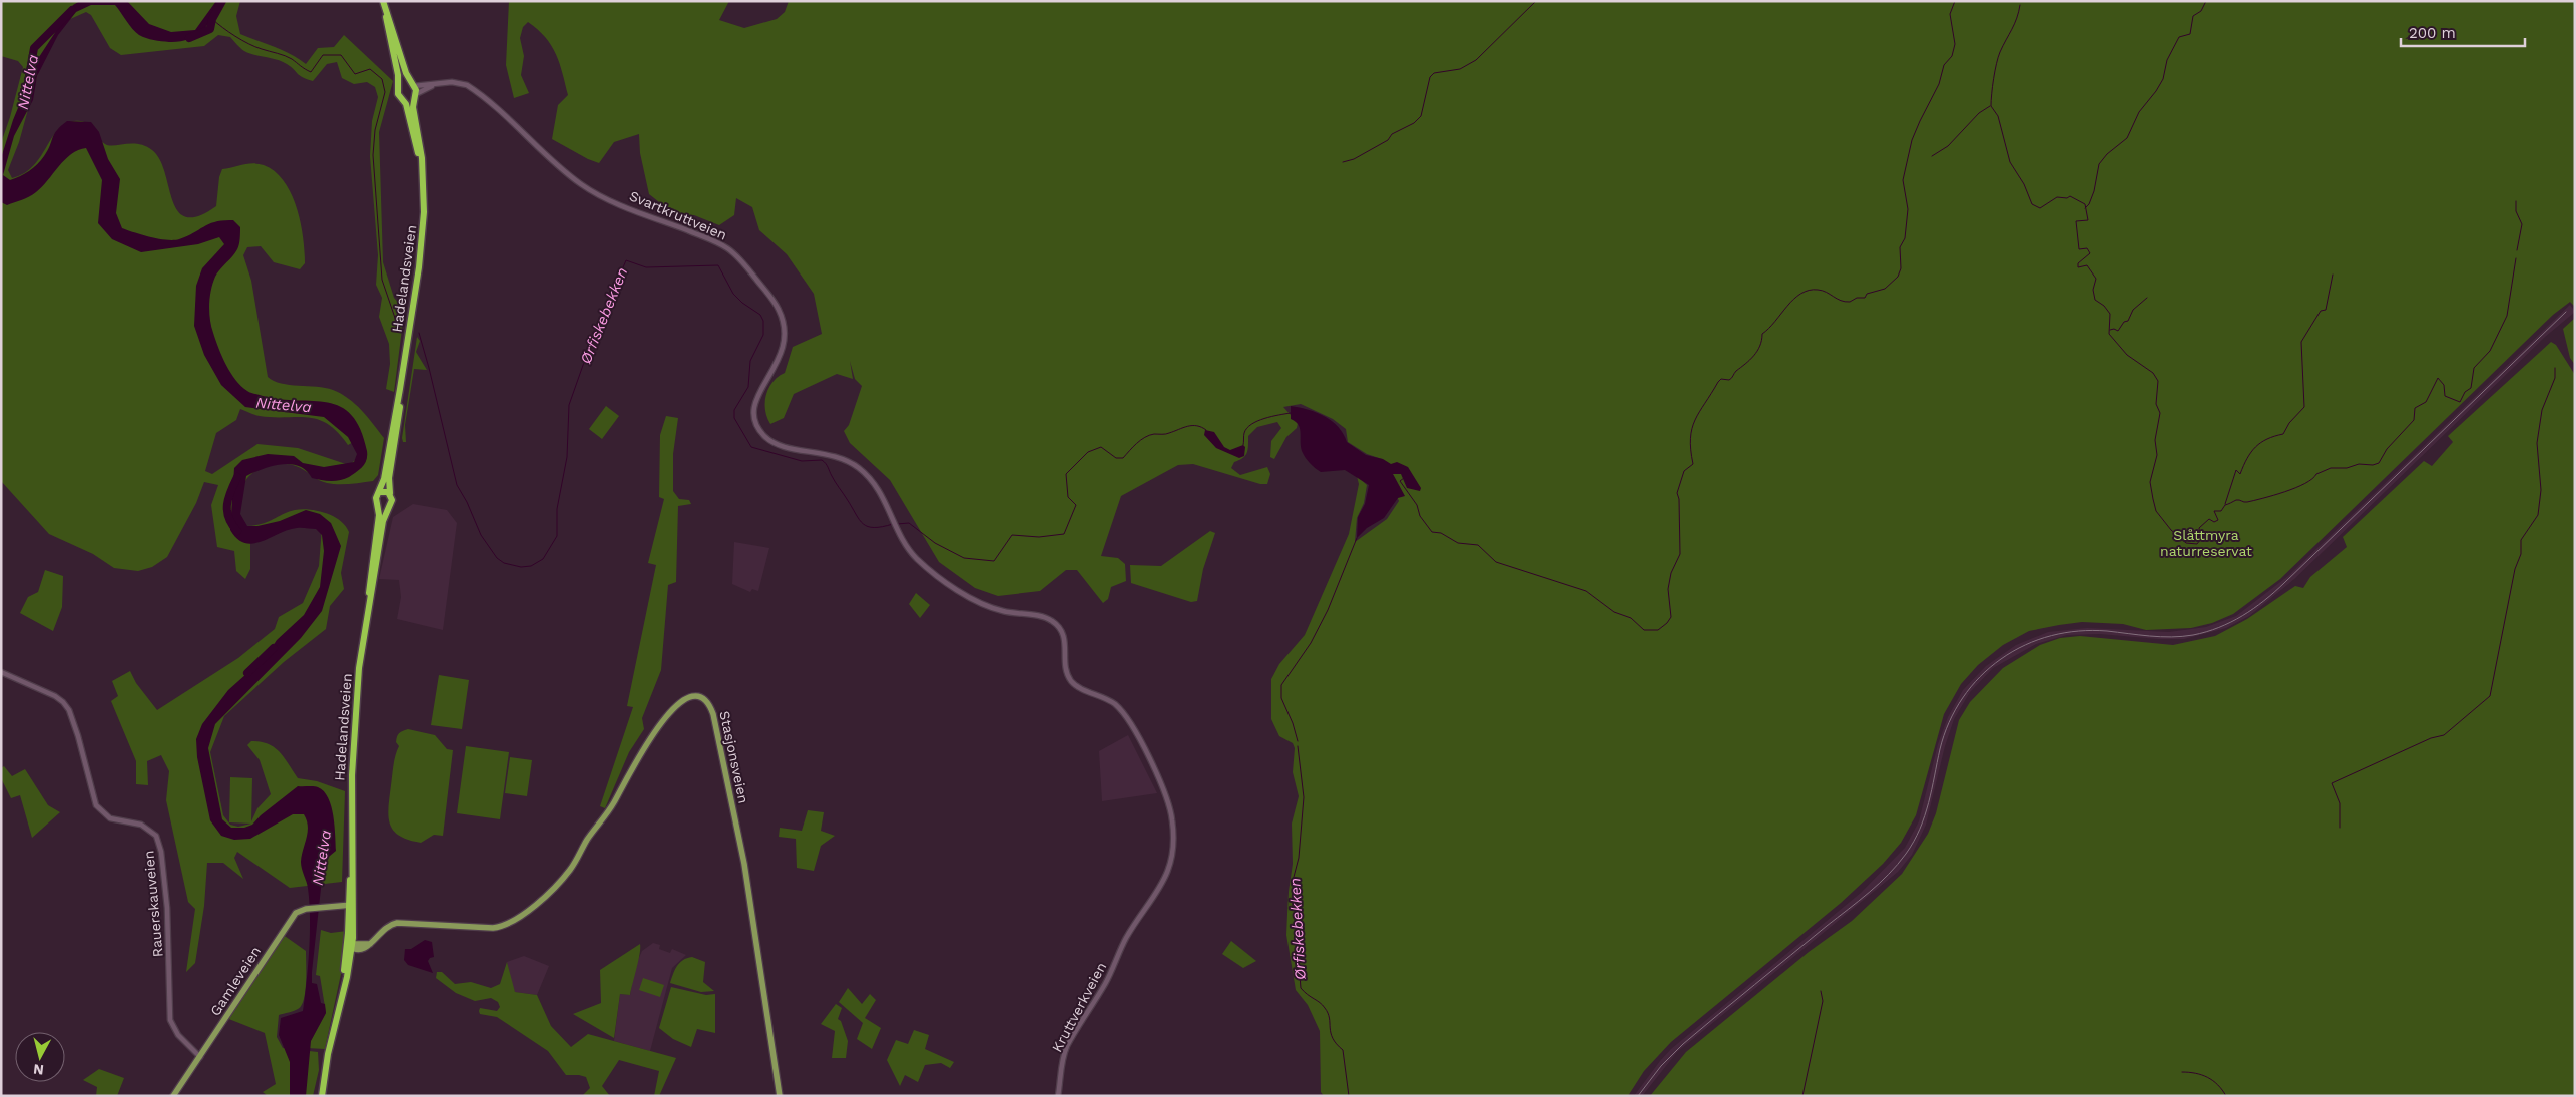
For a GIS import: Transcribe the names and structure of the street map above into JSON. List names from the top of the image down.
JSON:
{
  "streets": {
    "highway": ["Hadelandsveien"],
    "main road": ["Stasjonsveien", "Gamleveien"],
    "street": ["Svartkruttveien", "Rauerskauveien", "Kruttverkveien"]
  },
  "crossings": [
    ["Svartkruttveien", "Hadelandsveien"],
    ["Svartkruttveien", "Kruttverkveien"],
    ["Hadelandsveien", "Stasjonsveien"],
    ["Hadelandsveien", "Gamleveien"],
    ["Rauerskauveien", "Gamleveien"]
  ],
  "water": ["Nittelva", "Ørfiskebekken"],
  "parks": ["Slåttmyra naturreservat"],
  "scale_bar": "200 m",
  "north": "bottom"
}
